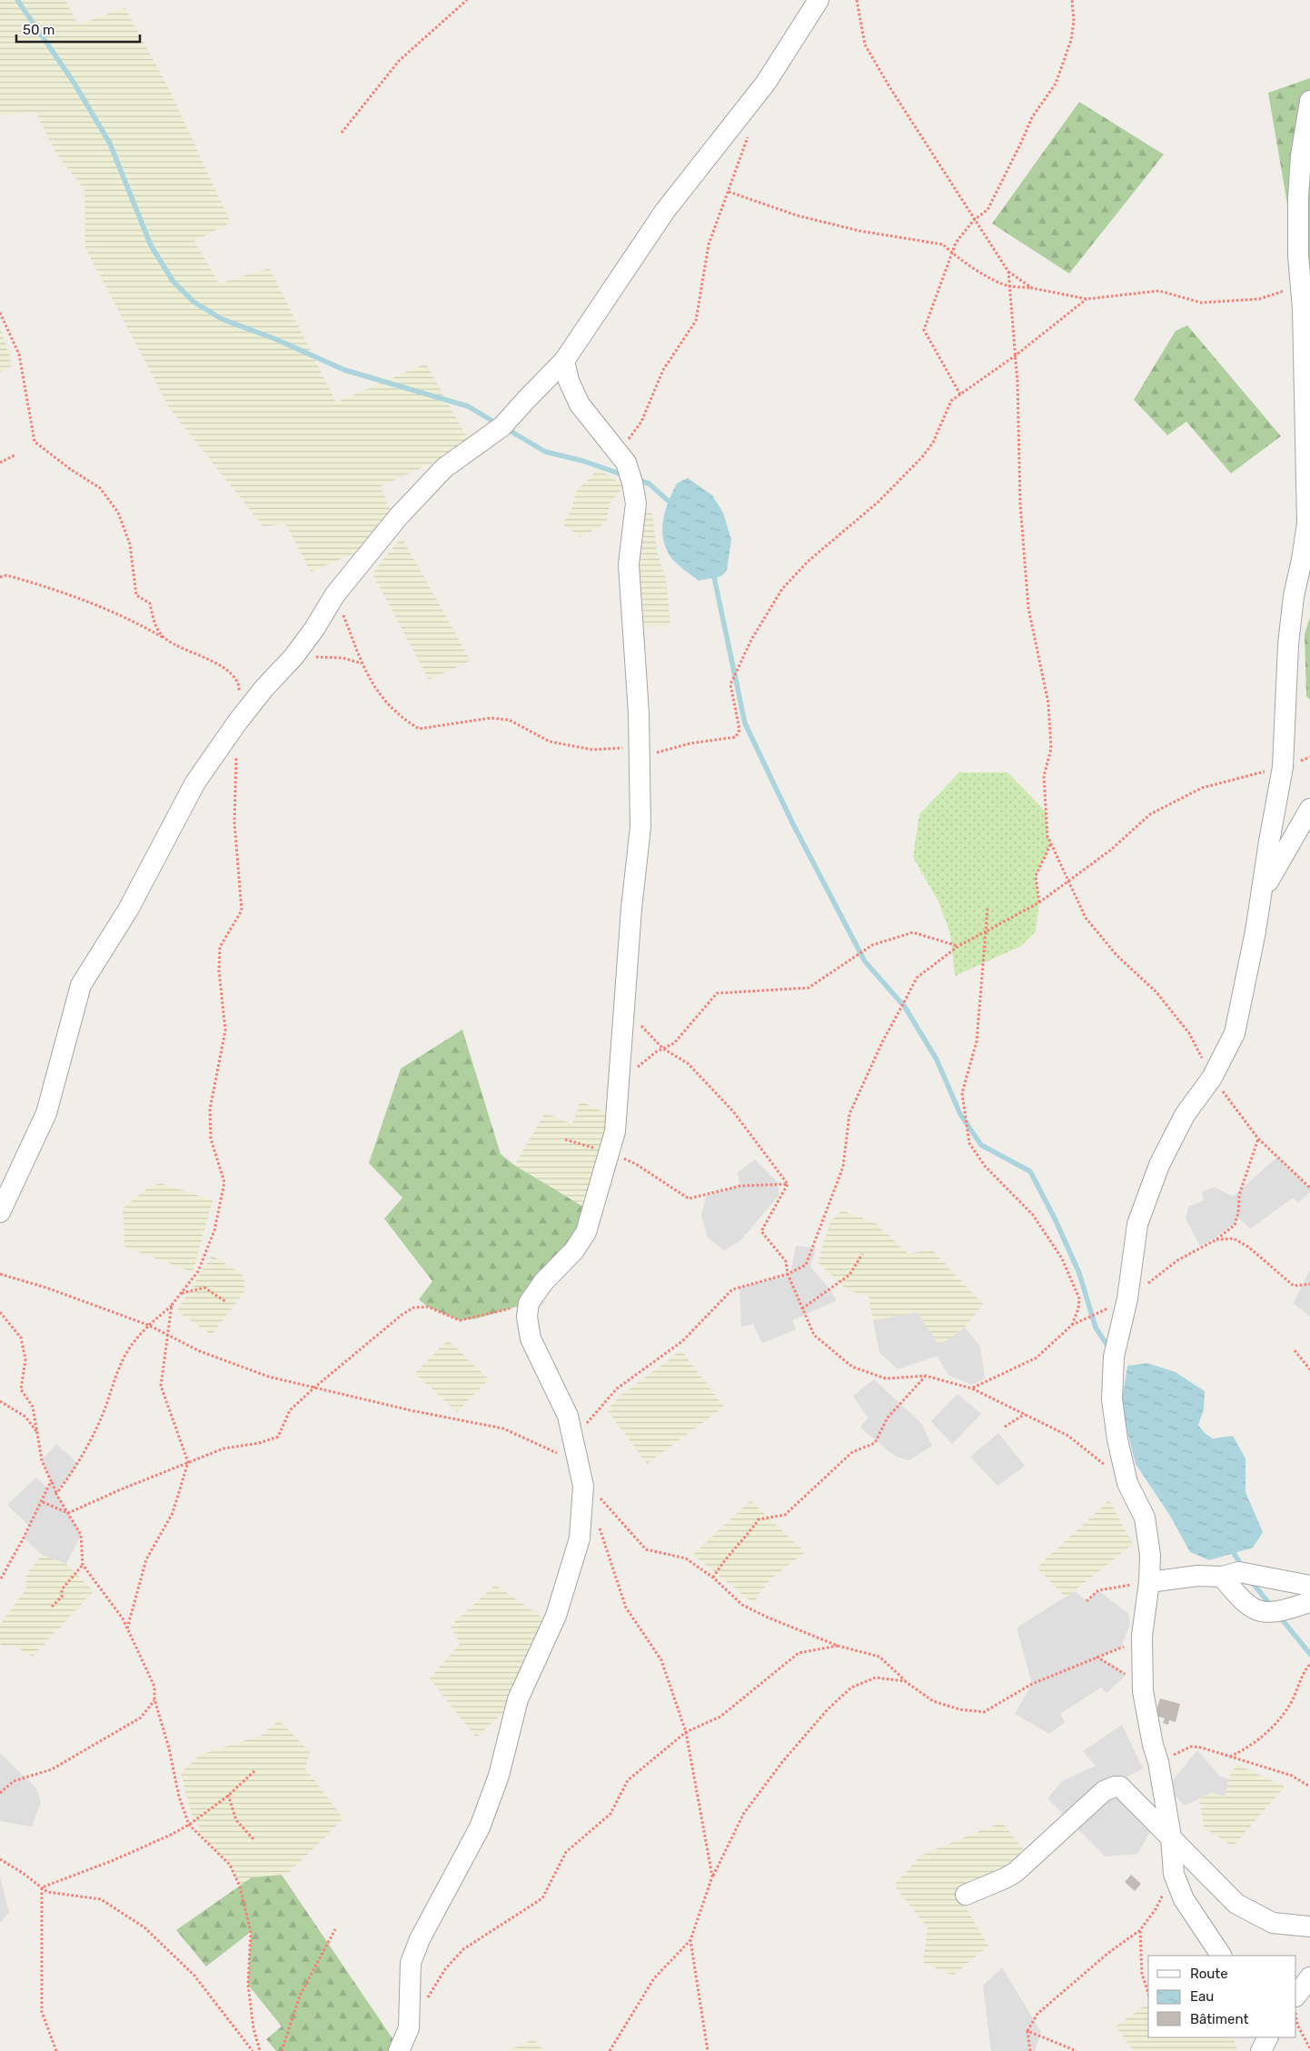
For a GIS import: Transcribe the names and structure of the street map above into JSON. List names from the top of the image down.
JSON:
{
  "legend": ["Route", "Eau", "Bâtiment"],
  "scale_bar": "50 m"
}
